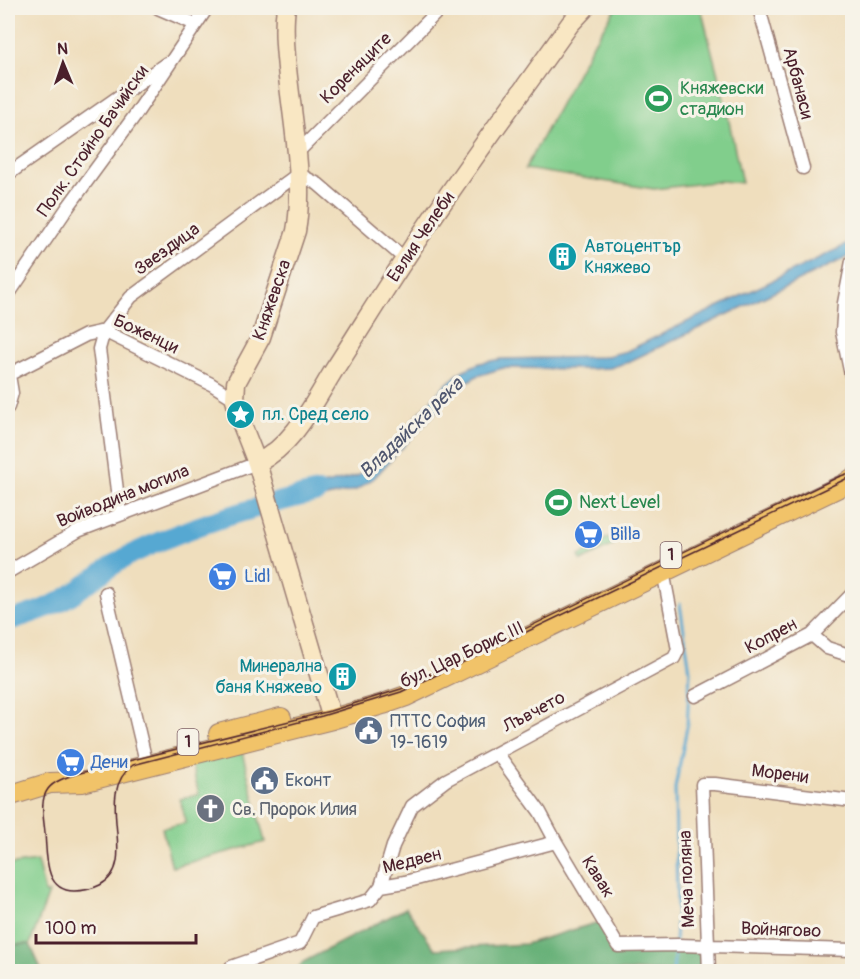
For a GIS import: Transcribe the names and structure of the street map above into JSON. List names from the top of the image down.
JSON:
{
  "streets": {
    "main road": ["1", "бул. Цар Борис III"],
    "street": [
      "Кореняците",
      "Арбанаси",
      "Полк. Стойно Бачийски",
      "Евлия Челеби",
      "Звездица",
      "Княжевска",
      "Боженци",
      "Войводина могила",
      "Копрен",
      "Лъвчето",
      "Морени",
      "Медвен",
      "Кавак",
      "Меча поляна",
      "Войнягово"
    ]
  },
  "crossings": [
    ["Кореняците", "Княжевска"],
    ["Евлия Челеби", "Княжевска"],
    ["Евлия Челеби", "Войводина могила"],
    ["Звездица", "Княжевска"],
    ["Звездица", "Боженци"],
    ["Княжевска", "Боженци"],
    ["Княжевска", "Войводина могила"],
    ["Княжевска", "бул. Цар Борис III"],
    ["бул. Цар Борис III", "Лъвчето"],
    ["Лъвчето", "Медвен"],
    ["Лъвчето", "Кавак"],
    ["Морени", "Меча поляна"],
    ["Медвен", "Кавак"],
    ["Кавак", "Меча поляна"],
    ["Кавак", "Войнягово"],
    ["Меча поляна", "Войнягово"]
  ],
  "water": ["Владайска река"],
  "places": {
    "sports": ["Княжевски стадион", "Next Level"],
    "building": ["Автоцентър Княжево", "Минерална баня Княжево"],
    "place": ["пл. Сред село"],
    "supermarket": ["Billa", "Lidl", "Дени"],
    "public building": ["ПТТС София 19-1619", "Еконт"],
    "church": ["Св. Пророк Илия"]
  },
  "scale_bar": "100 m",
  "north": "top"
}
